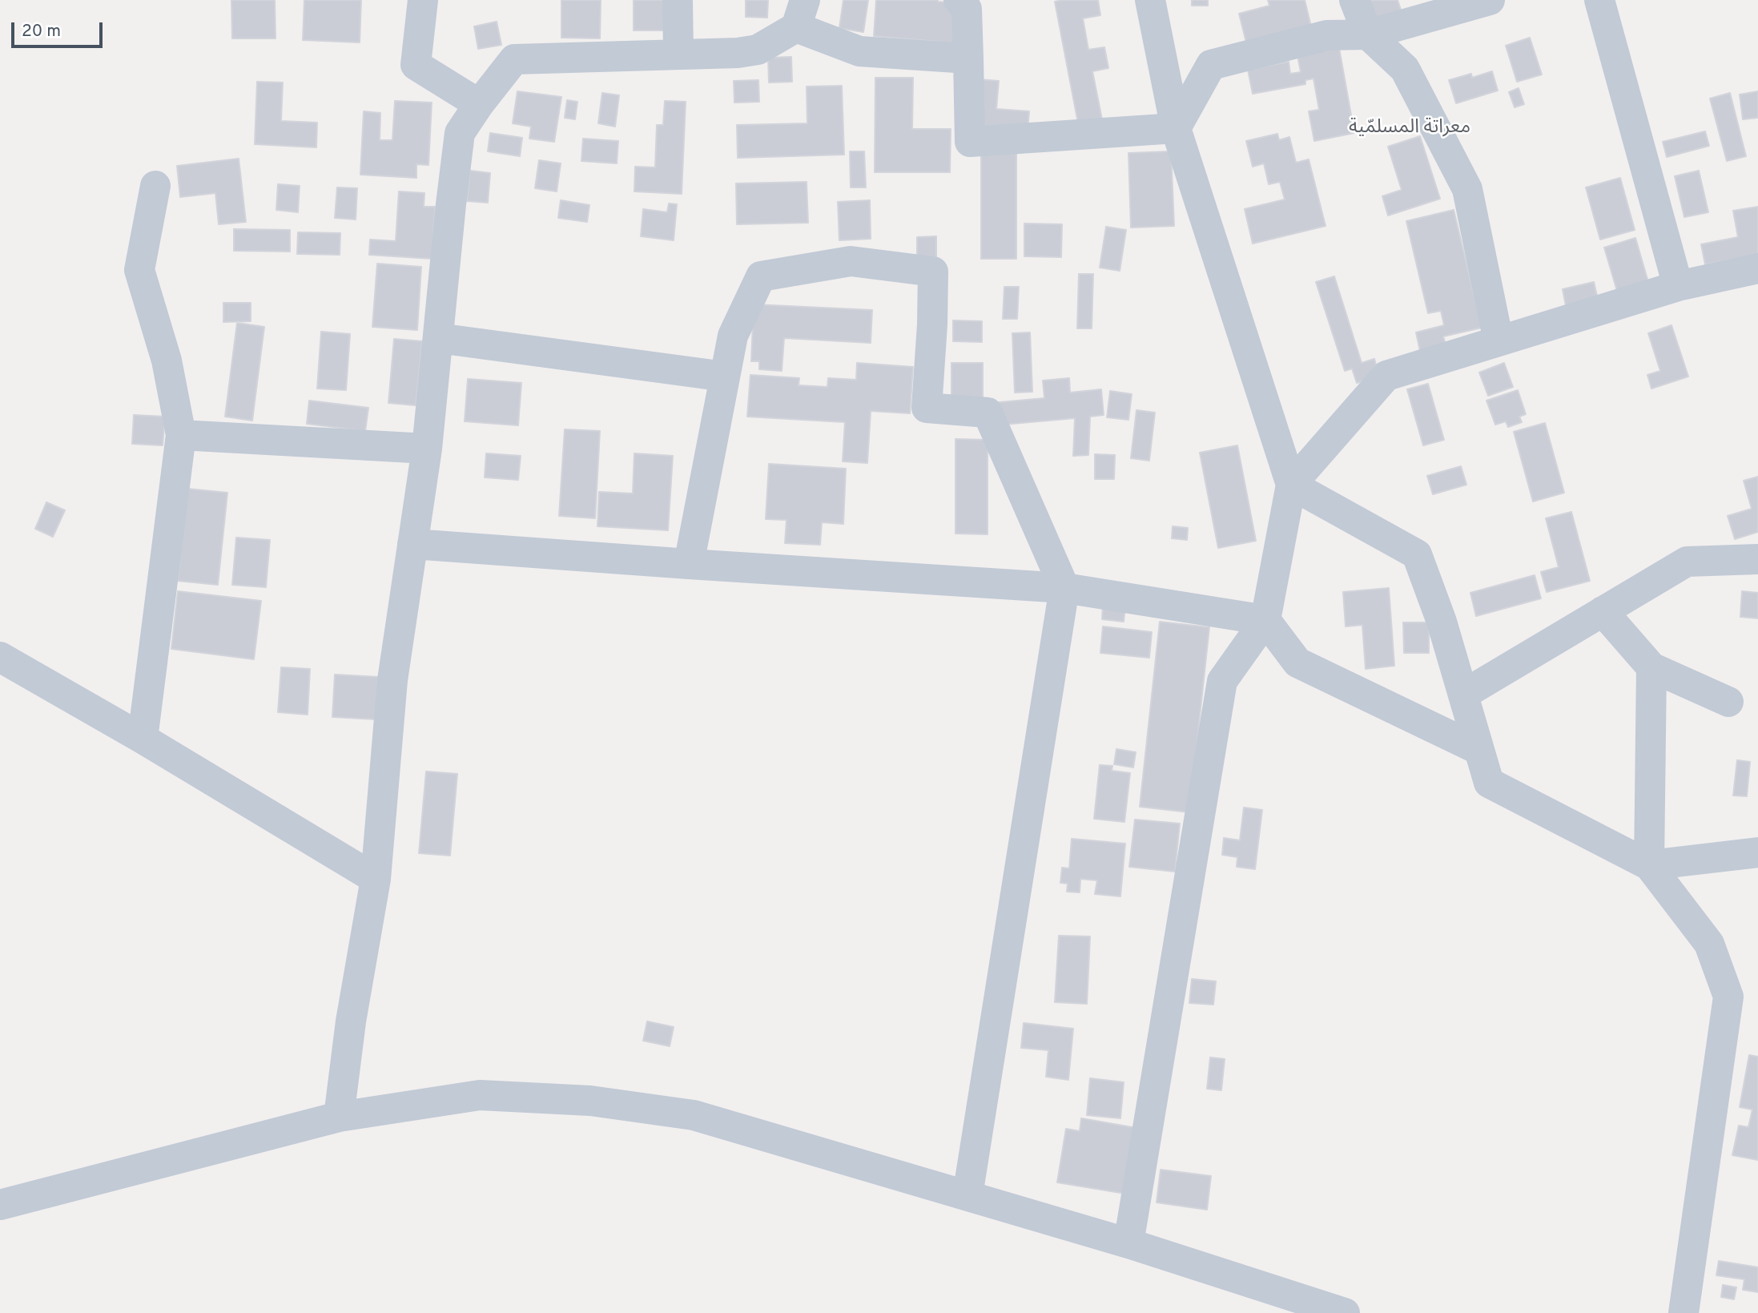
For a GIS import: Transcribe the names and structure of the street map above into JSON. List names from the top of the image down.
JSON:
{
  "districts": ["معراتة المسلمّية"],
  "scale_bar": "20 m"
}
